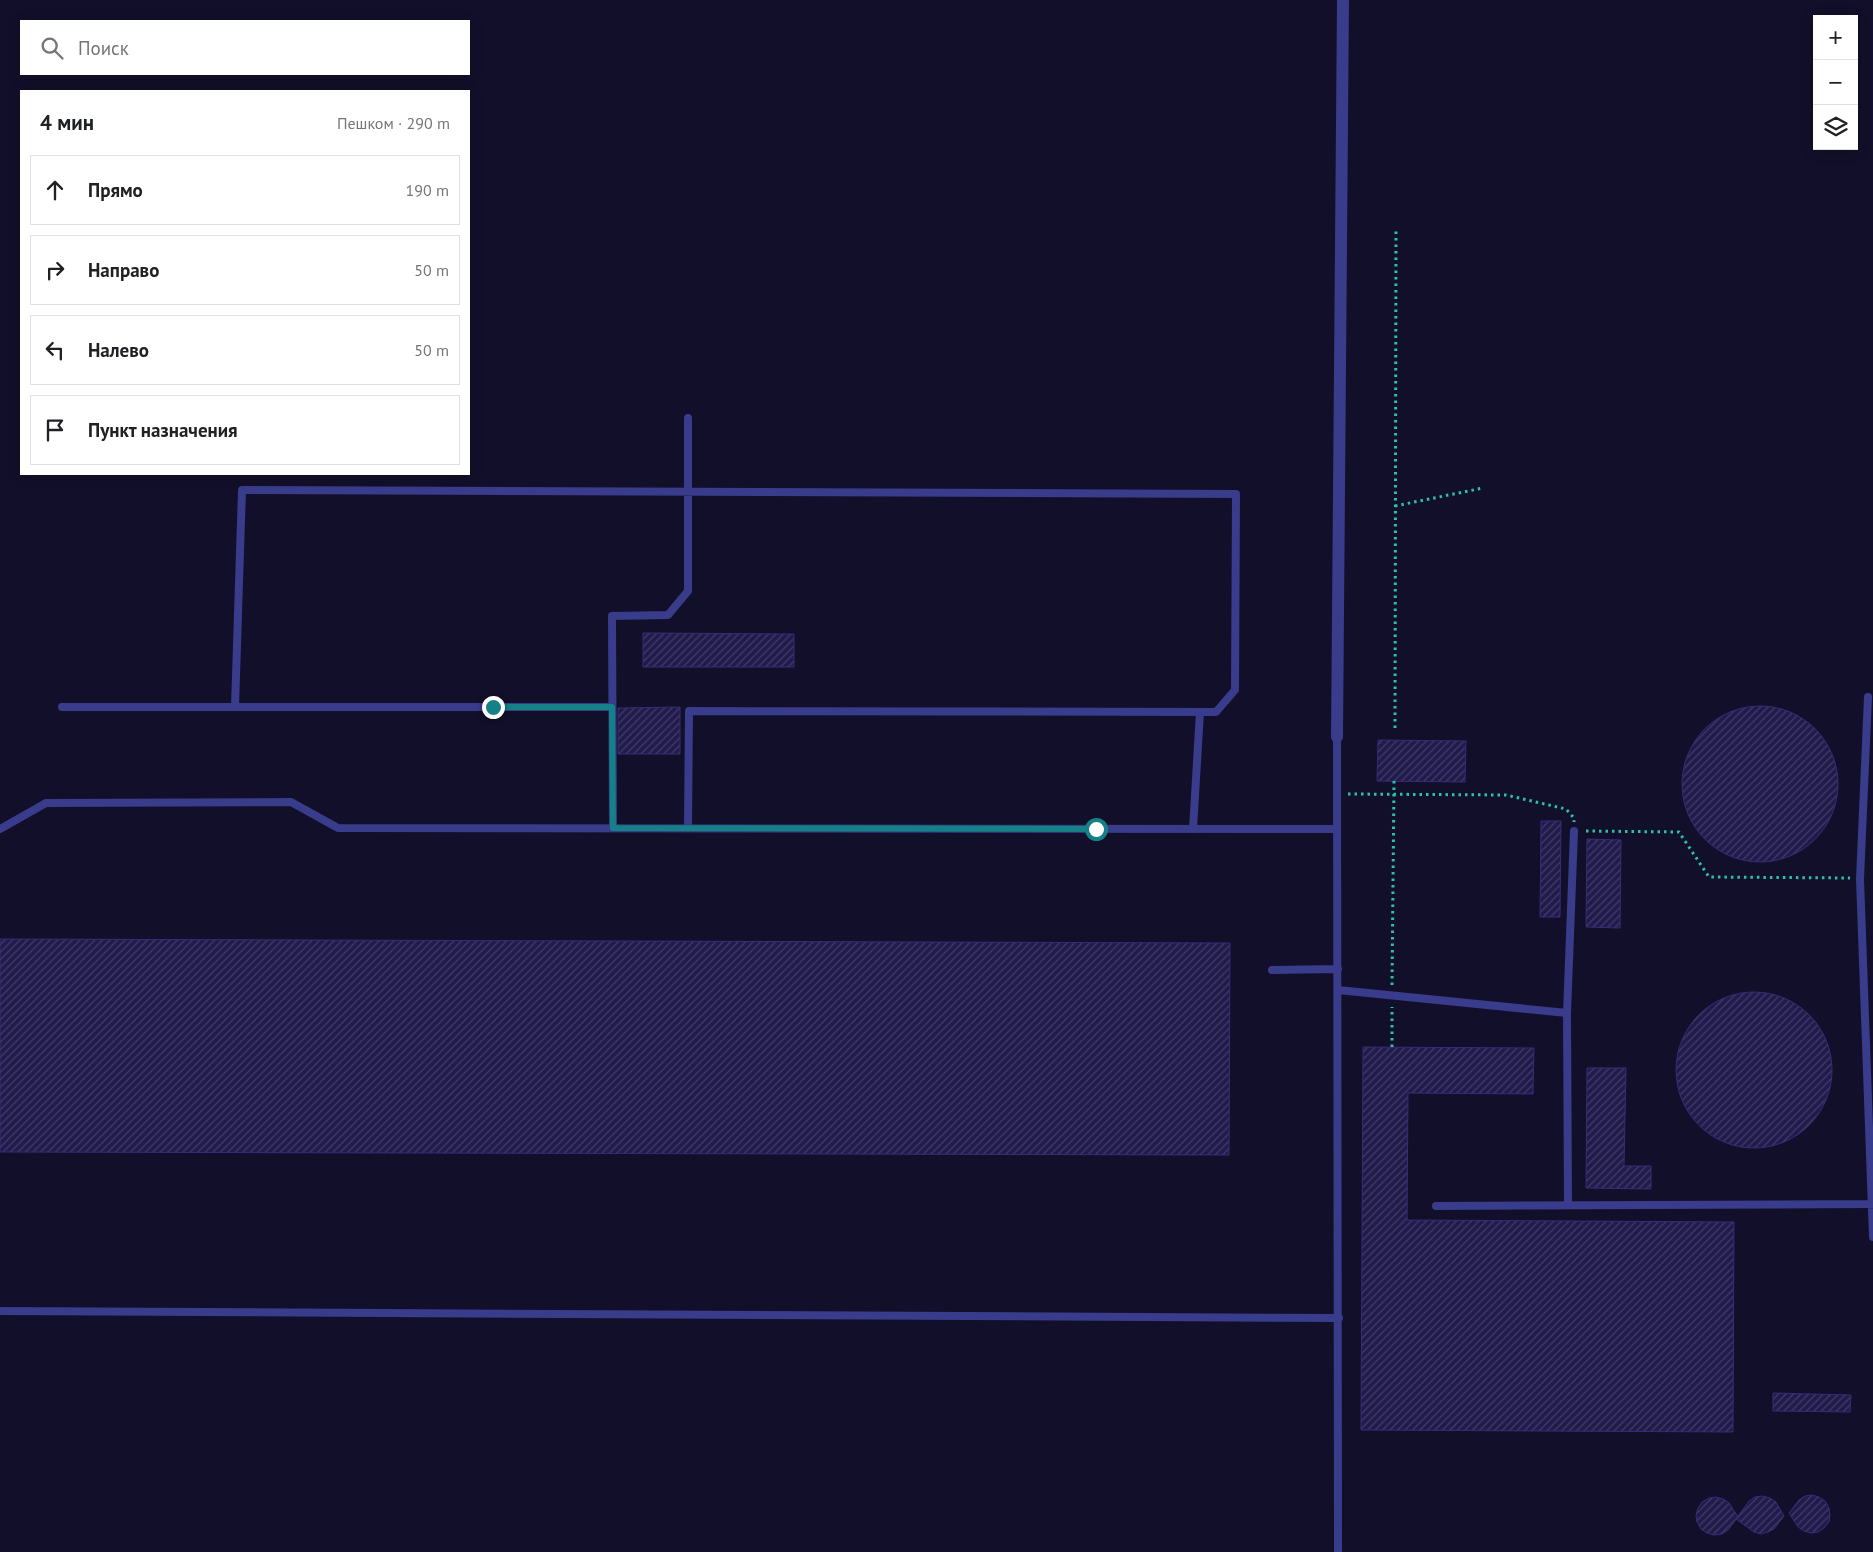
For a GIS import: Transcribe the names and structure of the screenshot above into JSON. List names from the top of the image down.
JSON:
{
  "page": {
    "map_buttons": ["+", "−"],
    "search": "Поиск",
    "heading": ["4 мин", "Пешком · 290 m"],
    "list": [
      ["Прямо", "190 m"],
      ["Направо", "50 m"],
      ["Налево", "50 m"],
      "Пункт назначения"
    ]
  }
}
